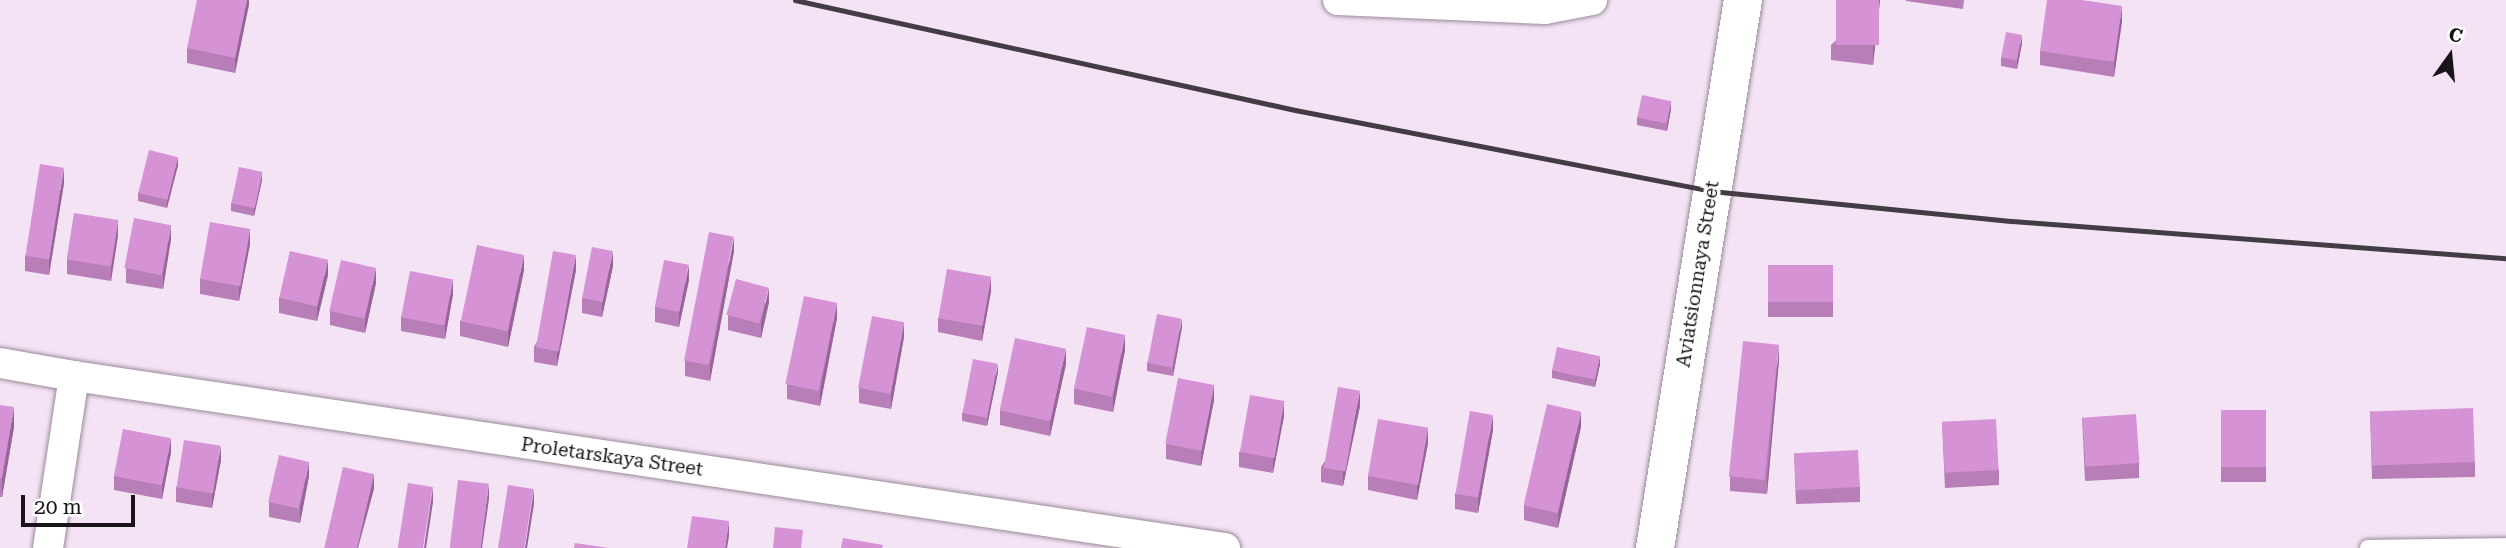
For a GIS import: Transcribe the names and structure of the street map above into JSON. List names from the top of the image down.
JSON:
{
  "streets": {
    "main road": ["Aviatsionnaya Street"],
    "street": ["Proletarskaya Street"]
  },
  "scale_bar": "20 m",
  "north": "top"
}
